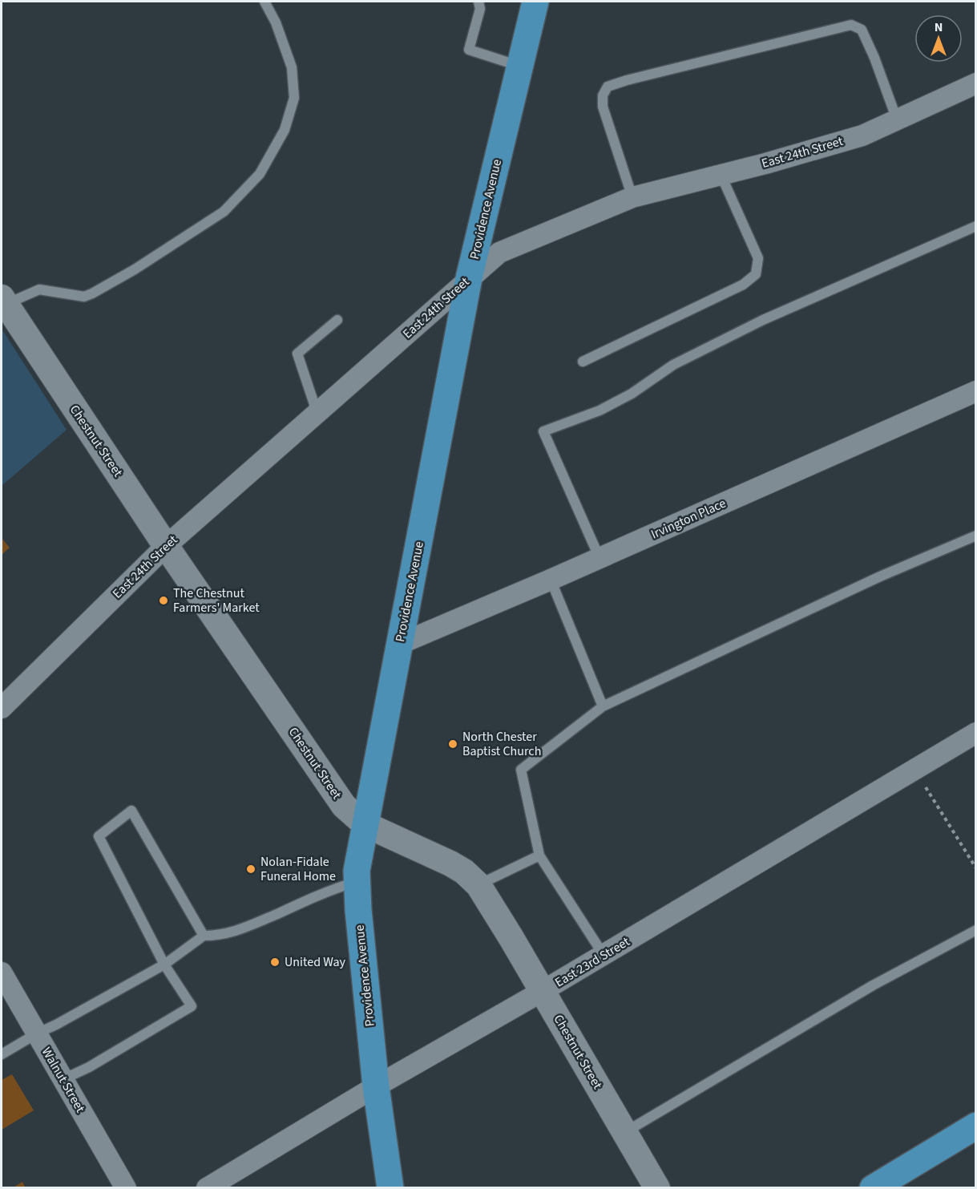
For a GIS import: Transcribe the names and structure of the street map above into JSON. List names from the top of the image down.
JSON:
{
  "streets": {
    "main road": ["Providence Avenue"],
    "street": [
      "East 24th Street",
      "Chestnut Street",
      "Irvington Place",
      "East 23rd Street",
      "Walnut Street"
    ]
  },
  "crossings": [
    ["East 24th Street", "Providence Avenue"],
    ["East 24th Street", "Chestnut Street"],
    ["Providence Avenue", "Chestnut Street"],
    ["Providence Avenue", "Irvington Place"],
    ["Providence Avenue", "East 23rd Street"],
    ["Chestnut Street", "East 23rd Street"]
  ],
  "places": [
    "The Chestnut Farmers' Market",
    "North Chester Baptist Church",
    "Nolan-Fidale Funeral Home",
    "United Way"
  ],
  "north": "top"
}
